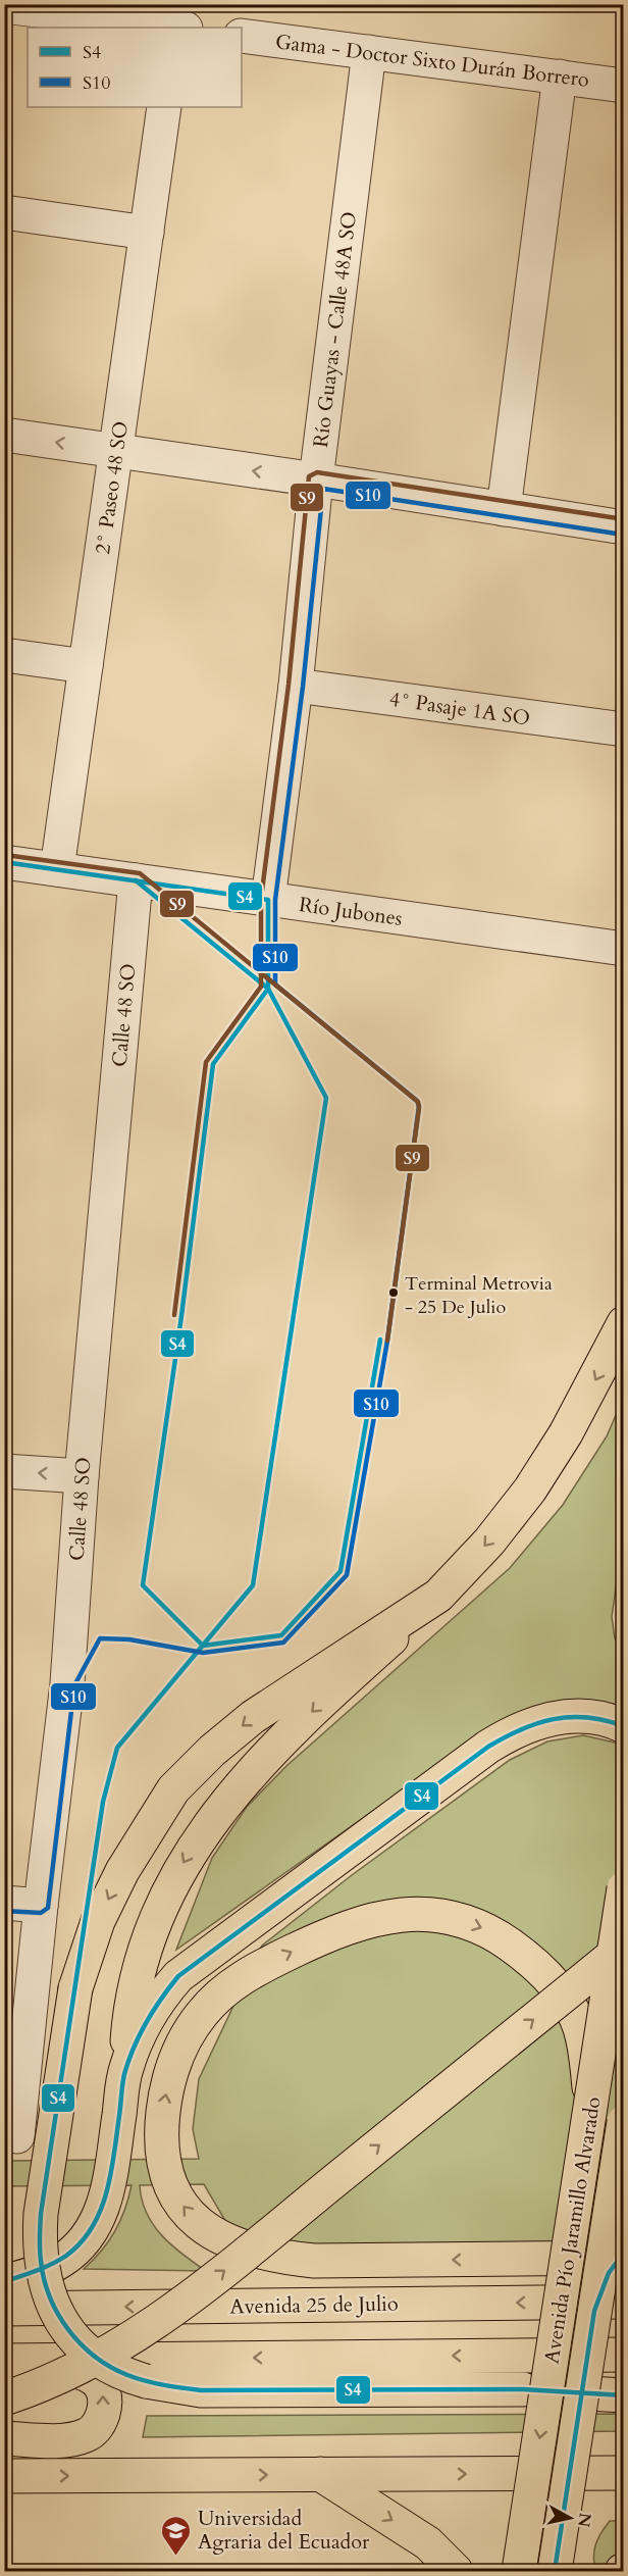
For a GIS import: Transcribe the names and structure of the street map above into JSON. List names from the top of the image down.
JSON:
{
  "streets": {
    "main road": ["Avenida Pío Jaramillo Alvarado", "Avenida 25 de Julio"],
    "street": [
      "Gama - Doctor Sixto Durán Borrero",
      "Río Guayas - Calle 48A SO",
      "2° Paseo 48 SO",
      "4° Pasaje 1A SO",
      "Río Jubones",
      "Calle 48 SO"
    ]
  },
  "crossings": [
    ["Gama - Doctor Sixto Durán Borrero", "Río Guayas - Calle 48A SO"],
    ["Río Guayas - Calle 48A SO", "4° Pasaje 1A SO"],
    ["Río Guayas - Calle 48A SO", "Río Jubones"],
    ["2° Paseo 48 SO", "Río Jubones"],
    ["Río Jubones", "Calle 48 SO"],
    ["Avenida Pío Jaramillo Alvarado", "Avenida 25 de Julio"]
  ],
  "places": {
    "other": ["Terminal Metrovia - 25 De Julio"],
    "school or university": ["Universidad Agraria del Ecuador"]
  },
  "lines": ["transit line S9", "transit line S10", "transit line S4"],
  "legend": ["S4", "S10"],
  "north": "right"
}
